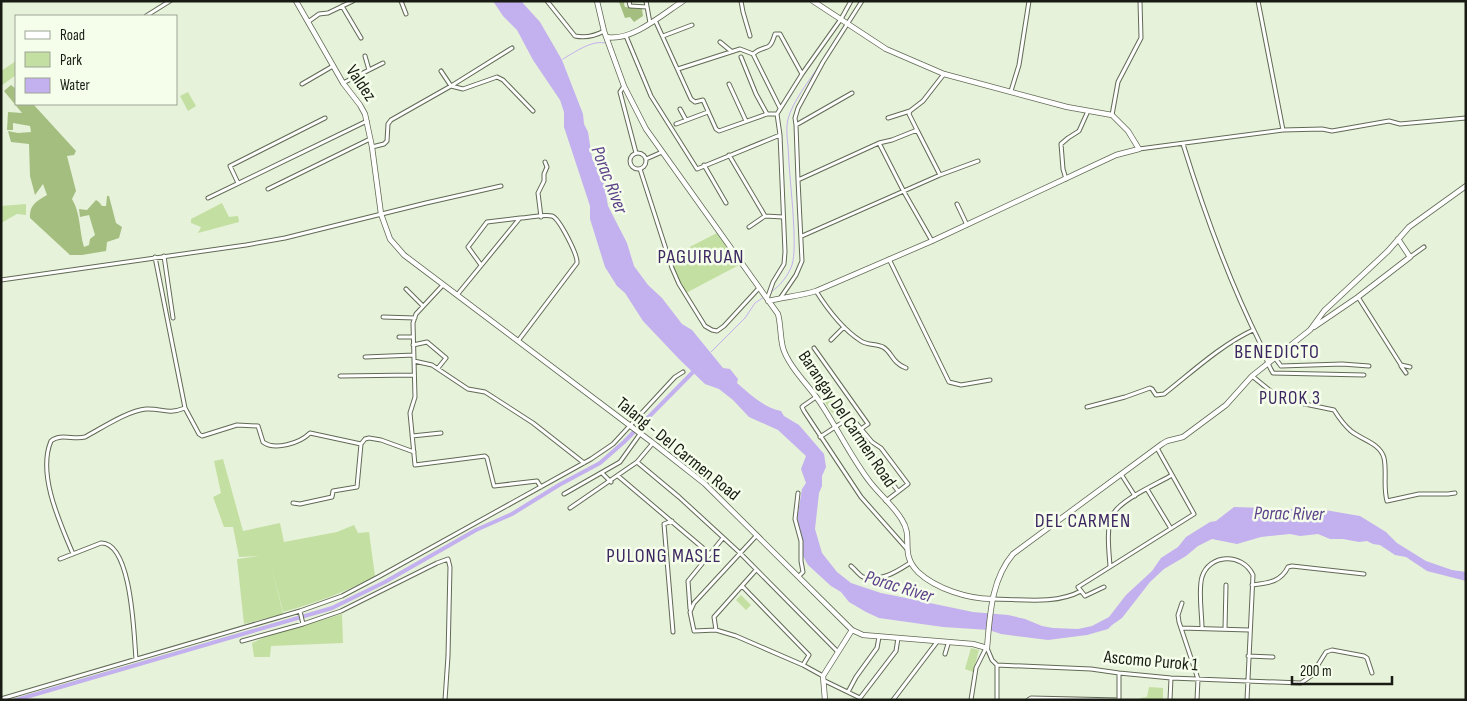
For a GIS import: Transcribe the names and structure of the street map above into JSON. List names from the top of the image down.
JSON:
{
  "streets": {
    "street": [
      "Valdez",
      "Barangay Del Carmen Road",
      "Talang - Del Carmen Road",
      "Ascomo Purok 1"
    ]
  },
  "crossings": [
    ["Valdez", "Talang - Del Carmen Road"]
  ],
  "districts": [
    "PAGUIRUAN",
    "BENEDICTO",
    "PUROK 3",
    "DEL CARMEN",
    "PULONG MASLE"
  ],
  "water": ["Porac River"],
  "legend": ["Road", "Park", "Water"],
  "scale_bar": "200 m"
}
